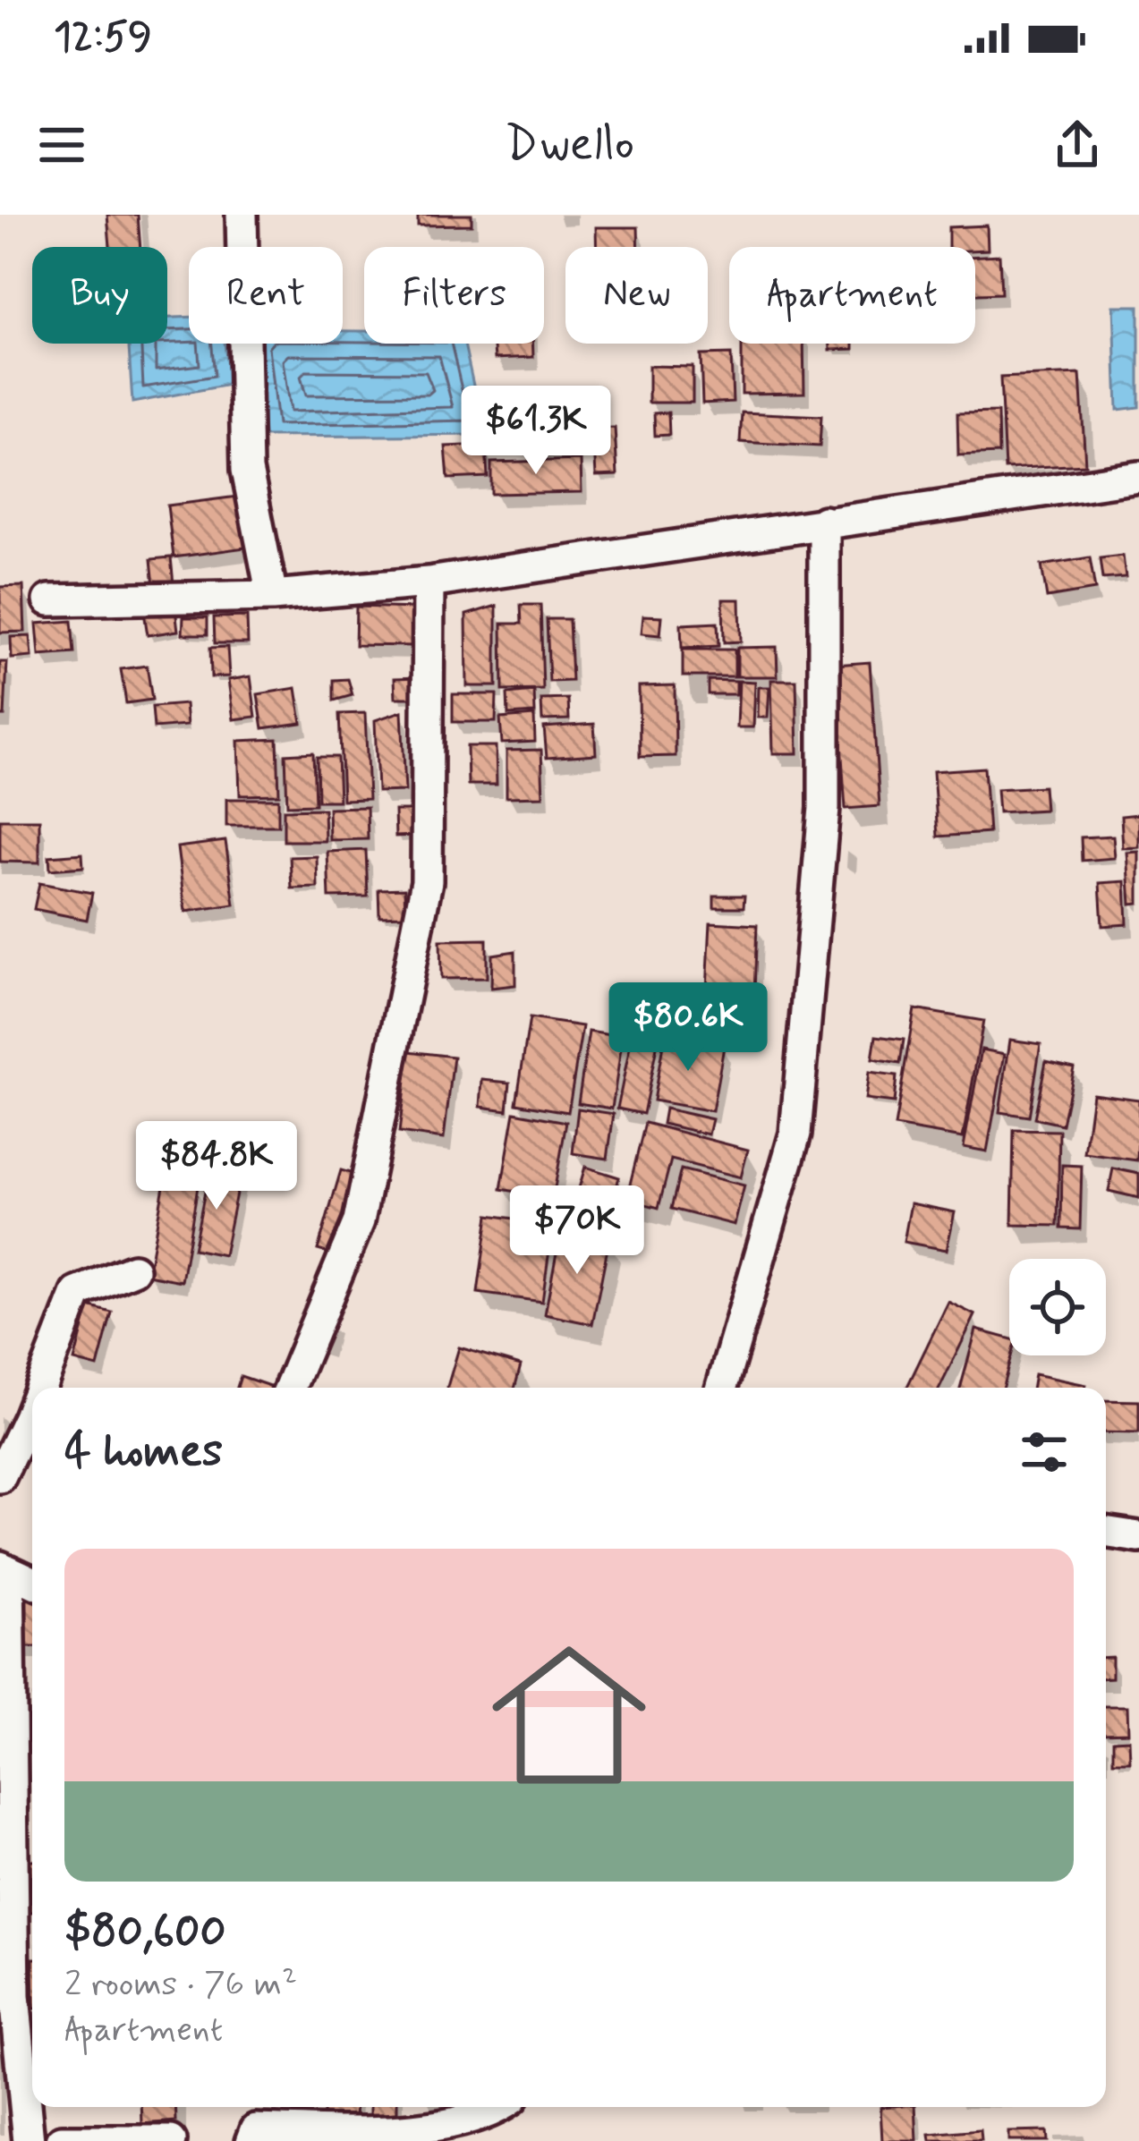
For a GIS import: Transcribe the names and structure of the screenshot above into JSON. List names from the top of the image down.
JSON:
{
  "page": {
    "status": "12:59",
    "header": "Dwello",
    "chip": [
      "Buy",
      "Rent",
      "Filters",
      "New",
      "Apartment"
    ],
    "price": [
      "$61.3K",
      "$80.6K",
      "$84.8K",
      "$70K"
    ],
    "heading": "4 homes",
    "list": [
      {
        "name": "$80,600",
        "note": "2 rooms · 76 m² · Apartment"
      }
    ]
  }
}
